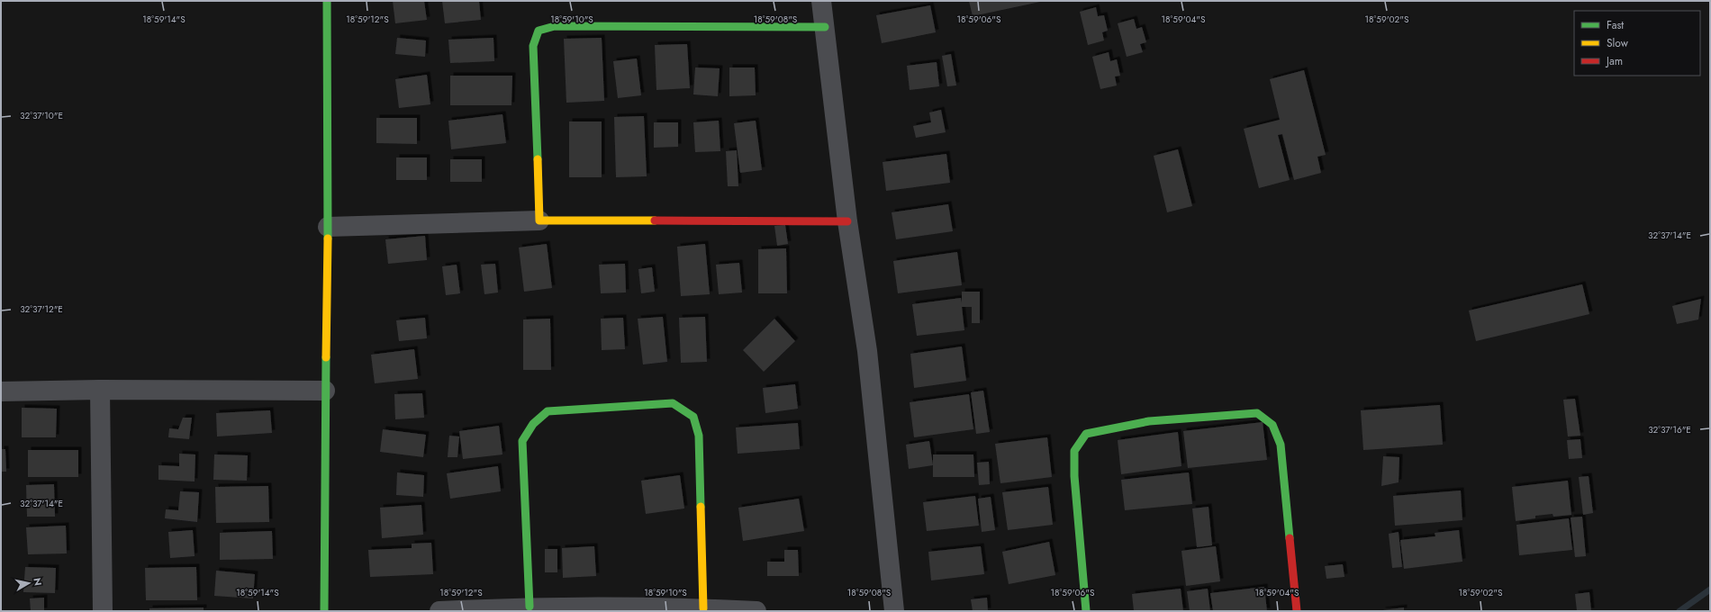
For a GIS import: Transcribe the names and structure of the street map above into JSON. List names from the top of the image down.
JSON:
{
  "legend": ["Fast", "Slow", "Jam"],
  "north": "right",
  "coordinates": [
    "18°59'14\"S",
    "18°59'12\"S",
    "18°59'10\"S",
    "18°59'08\"S",
    "18°59'06\"S",
    "18°59'04\"S",
    "18°59'02\"S",
    "32°37'10\"E",
    "32°37'14\"E",
    "32°37'12\"E",
    "32°37'16\"E"
  ]
}
